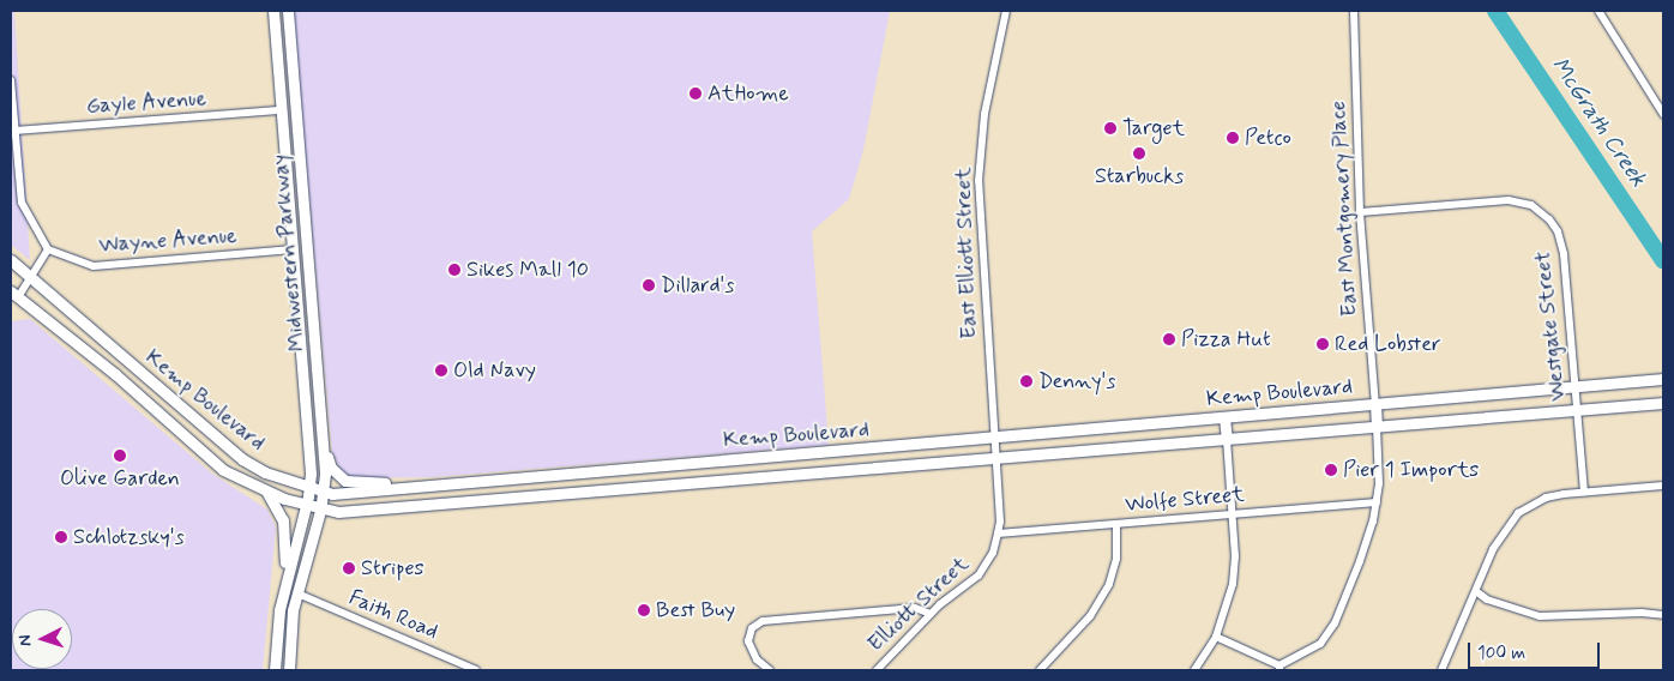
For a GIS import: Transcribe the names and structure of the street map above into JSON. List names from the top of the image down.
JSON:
{
  "streets": {
    "main road": ["Midwestern Parkway", "Kemp Boulevard"],
    "street": [
      "Gayle Avenue",
      "East Montgomery Place",
      "Wayne Avenue",
      "East Elliott Street",
      "Westgate Street",
      "Wolfe Street",
      "Elliott Street",
      "Faith Road"
    ]
  },
  "crossings": [
    ["Gayle Avenue", "Midwestern Parkway"],
    ["East Montgomery Place", "Westgate Street"],
    ["East Montgomery Place", "Kemp Boulevard"],
    ["Wayne Avenue", "Midwestern Parkway"],
    ["Midwestern Parkway", "Kemp Boulevard"],
    ["Midwestern Parkway", "Faith Road"],
    ["East Elliott Street", "Kemp Boulevard"],
    ["East Elliott Street", "Elliott Street"],
    ["Westgate Street", "Kemp Boulevard"],
    ["Kemp Boulevard", "Elliott Street"],
    ["Wolfe Street", "Elliott Street"]
  ],
  "water": ["McGrath Creek"],
  "places": [
    "AtHome",
    "Target",
    "Petco",
    "Starbucks",
    "Sikes Mall 10",
    "Dillard's",
    "Pizza Hut",
    "Red Lobster",
    "Old Navy",
    "Denny's",
    "Olive Garden",
    "Pier 1 Imports",
    "Schlotzsky's",
    "Stripes",
    "Best Buy"
  ],
  "scale_bar": "100 m",
  "north": "left"
}
